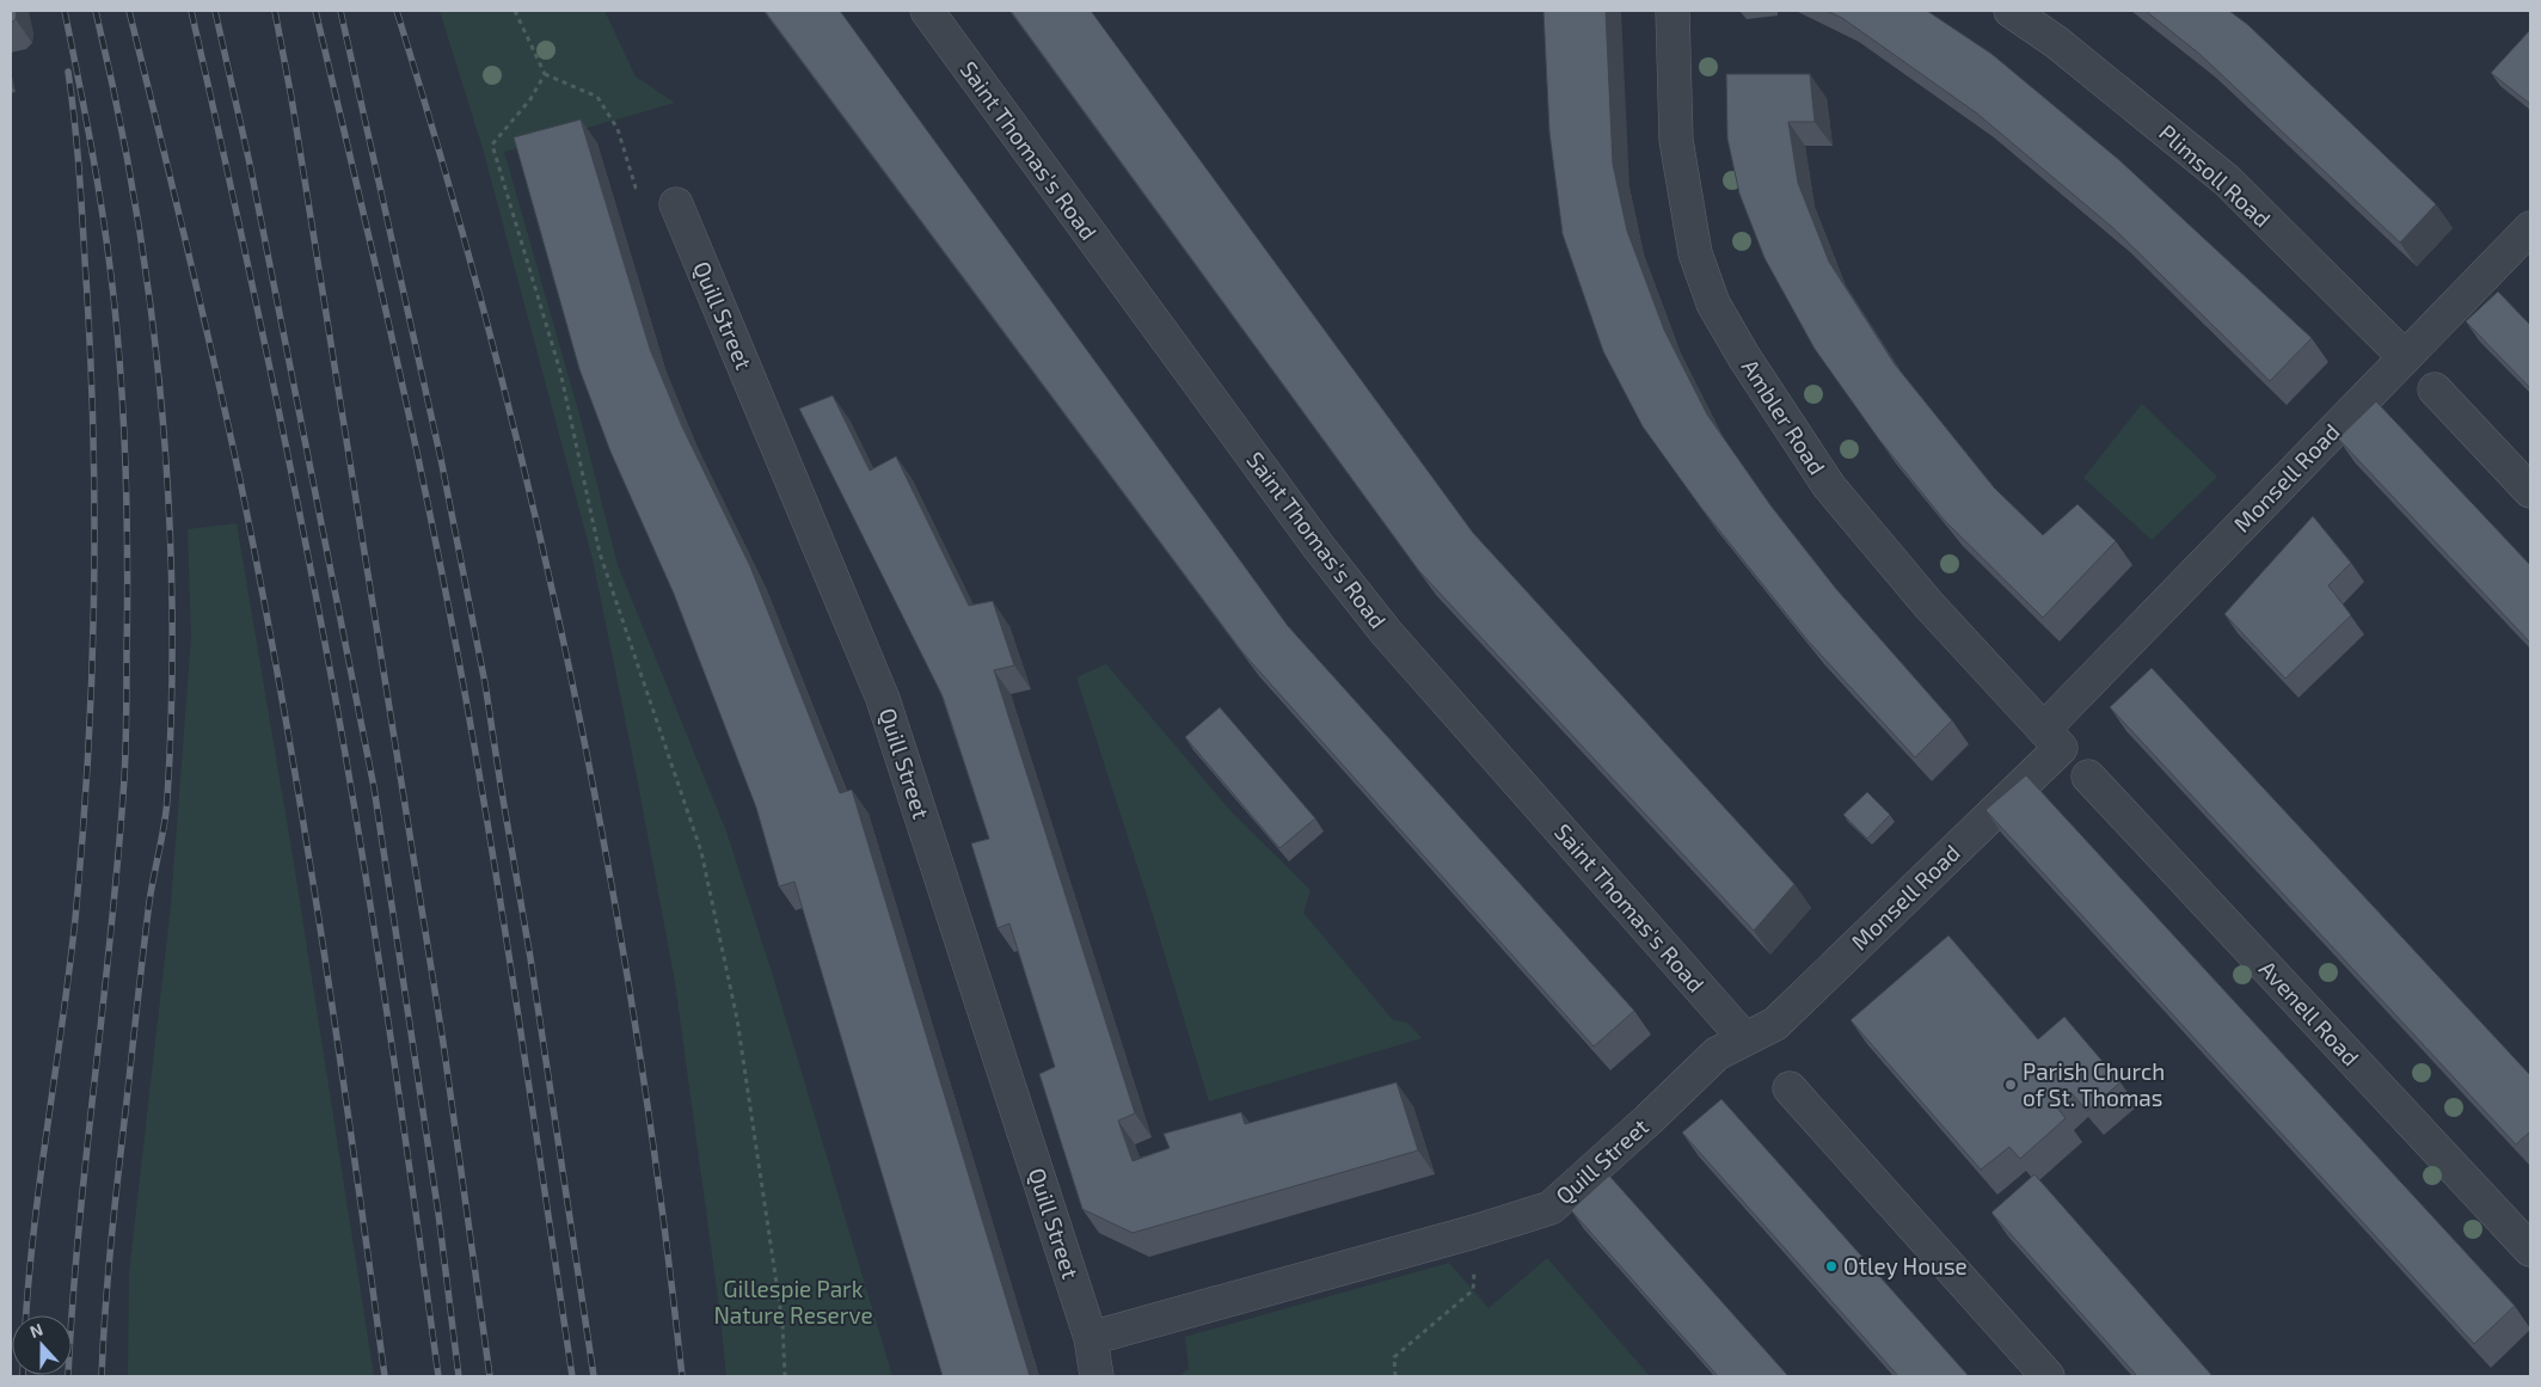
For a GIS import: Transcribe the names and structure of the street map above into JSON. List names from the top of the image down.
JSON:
{
  "streets": {
    "street": [
      "Saint Thomas's Road",
      "Plimsoll Road",
      "Quill Street",
      "Ambler Road",
      "Monsell Road",
      "Avenell Road"
    ]
  },
  "crossings": [
    ["Saint Thomas's Road", "Quill Street"],
    ["Saint Thomas's Road", "Monsell Road"],
    ["Plimsoll Road", "Monsell Road"],
    ["Quill Street", "Monsell Road"],
    ["Ambler Road", "Monsell Road"]
  ],
  "parks": ["Gillespie Park Nature Reserve"],
  "places": ["Parish Church of St. Thomas", "Otley House"],
  "north": "top"
}
